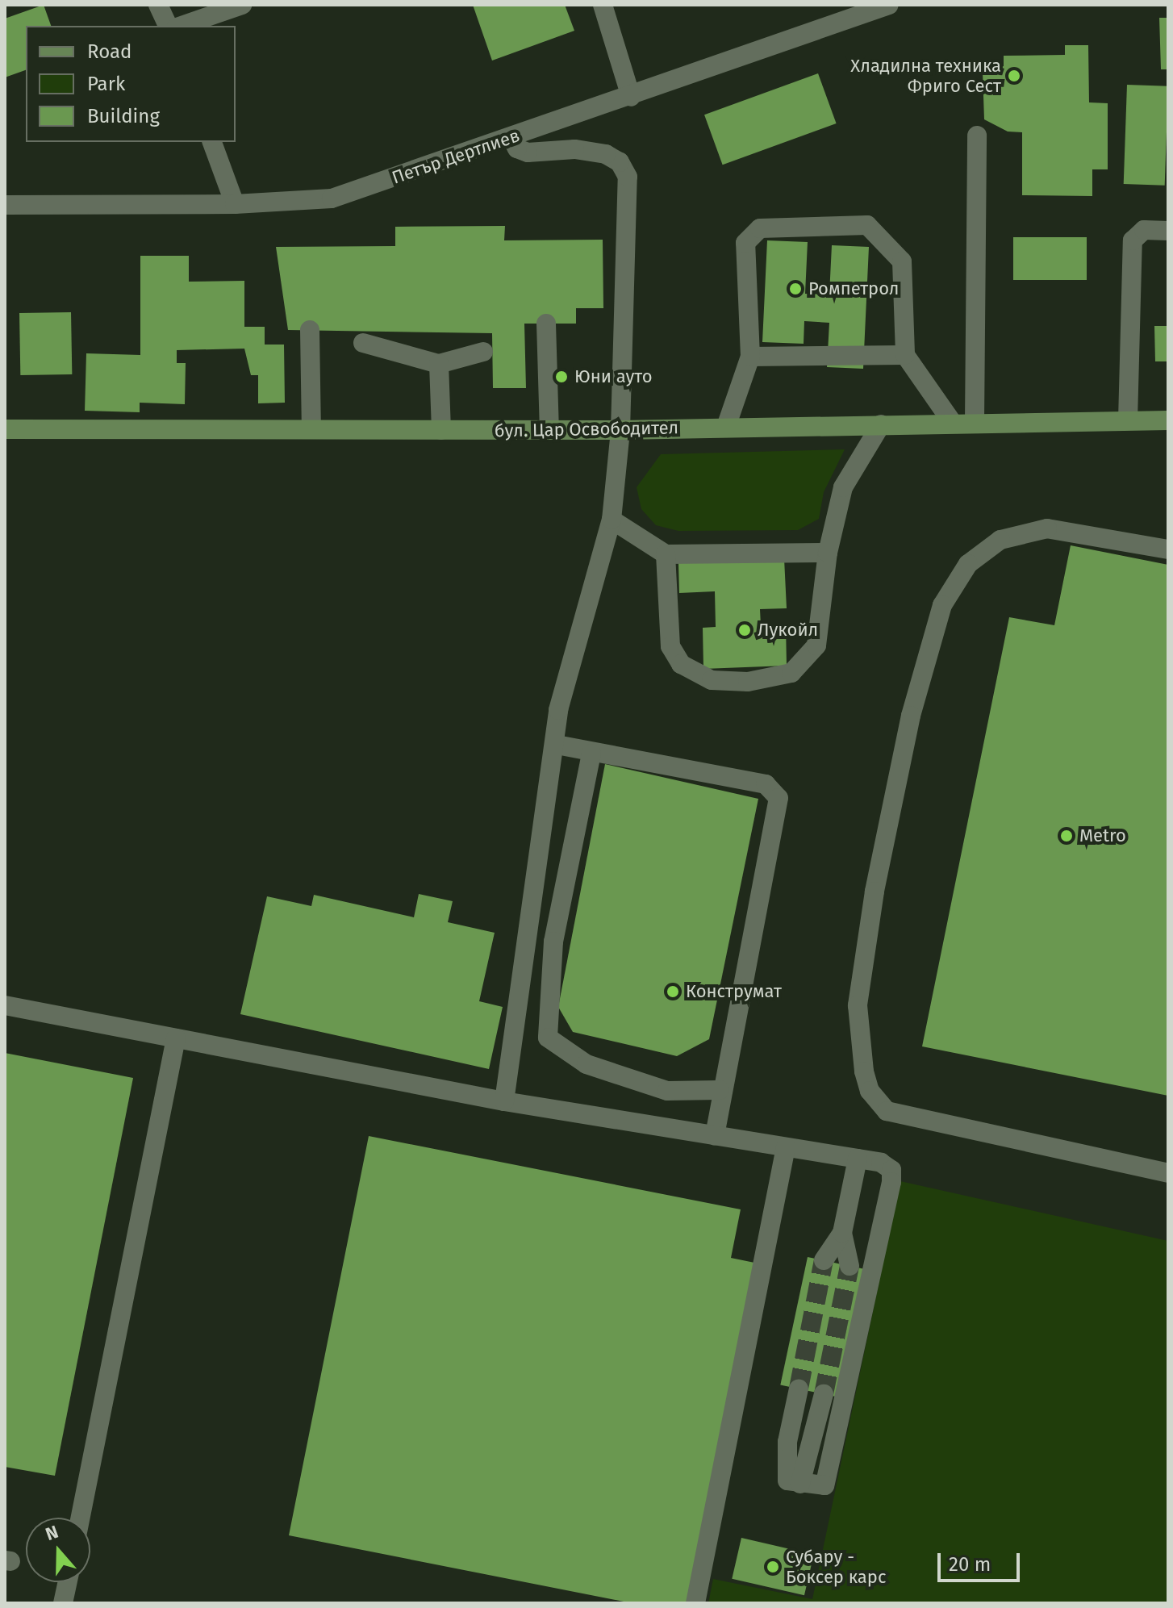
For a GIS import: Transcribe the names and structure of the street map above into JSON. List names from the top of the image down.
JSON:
{
  "streets": {
    "main road": ["бул. Цар Освободител"],
    "street": ["Петър Дертлиев"]
  },
  "places": [
    "Хладилна техника Фриго Сест",
    "Ромпетрол",
    "Юни ауто",
    "Лукойл",
    "Metro",
    "Конструмат",
    "Субару - Боксер карс"
  ],
  "legend": ["Road", "Park", "Building"],
  "scale_bar": "20 m",
  "north": "top"
}
